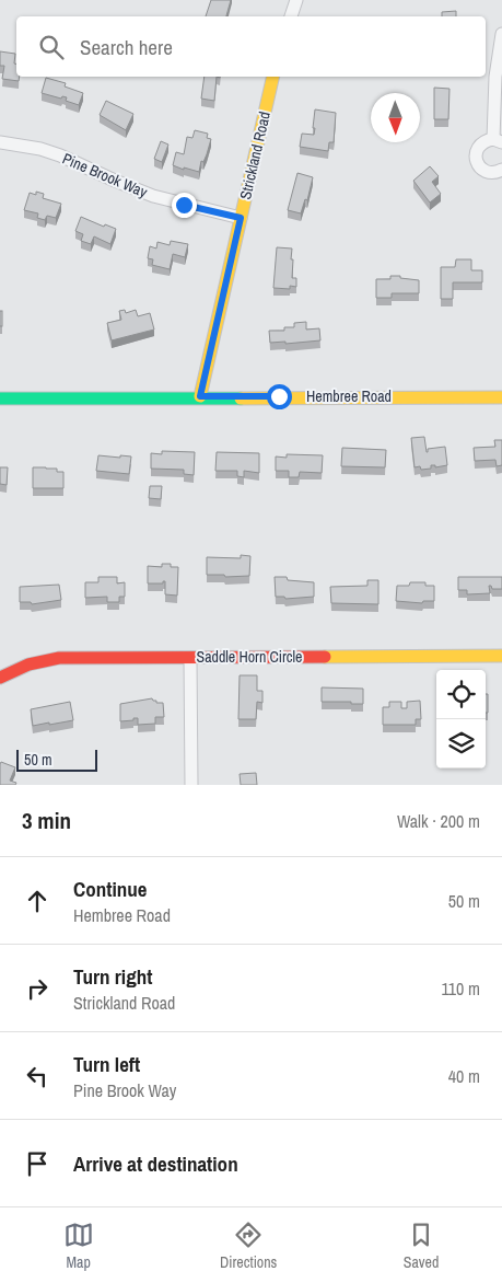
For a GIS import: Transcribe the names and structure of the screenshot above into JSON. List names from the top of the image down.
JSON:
{
  "streets": {
    "street": [
      "Strickland Road",
      "Pine Brook Way",
      "Hembree Road",
      "Saddle Horn Circle"
    ]
  },
  "crossings": [
    ["Strickland Road", "Pine Brook Way"],
    ["Strickland Road", "Hembree Road"]
  ],
  "scale_bar": "50 m",
  "north": "bottom",
  "page": {
    "search": "Search here",
    "scale": "50 m",
    "heading": ["3 min", "Walk · 200 m"],
    "list": [
      ["Continue", "Hembree Road", "50 m"],
      ["Turn right", "Strickland Road", "110 m"],
      ["Turn left", "Pine Brook Way", "40 m"],
      "Arrive at destination"
    ],
    "nav": ["Map", "Directions", "Saved"]
  }
}
